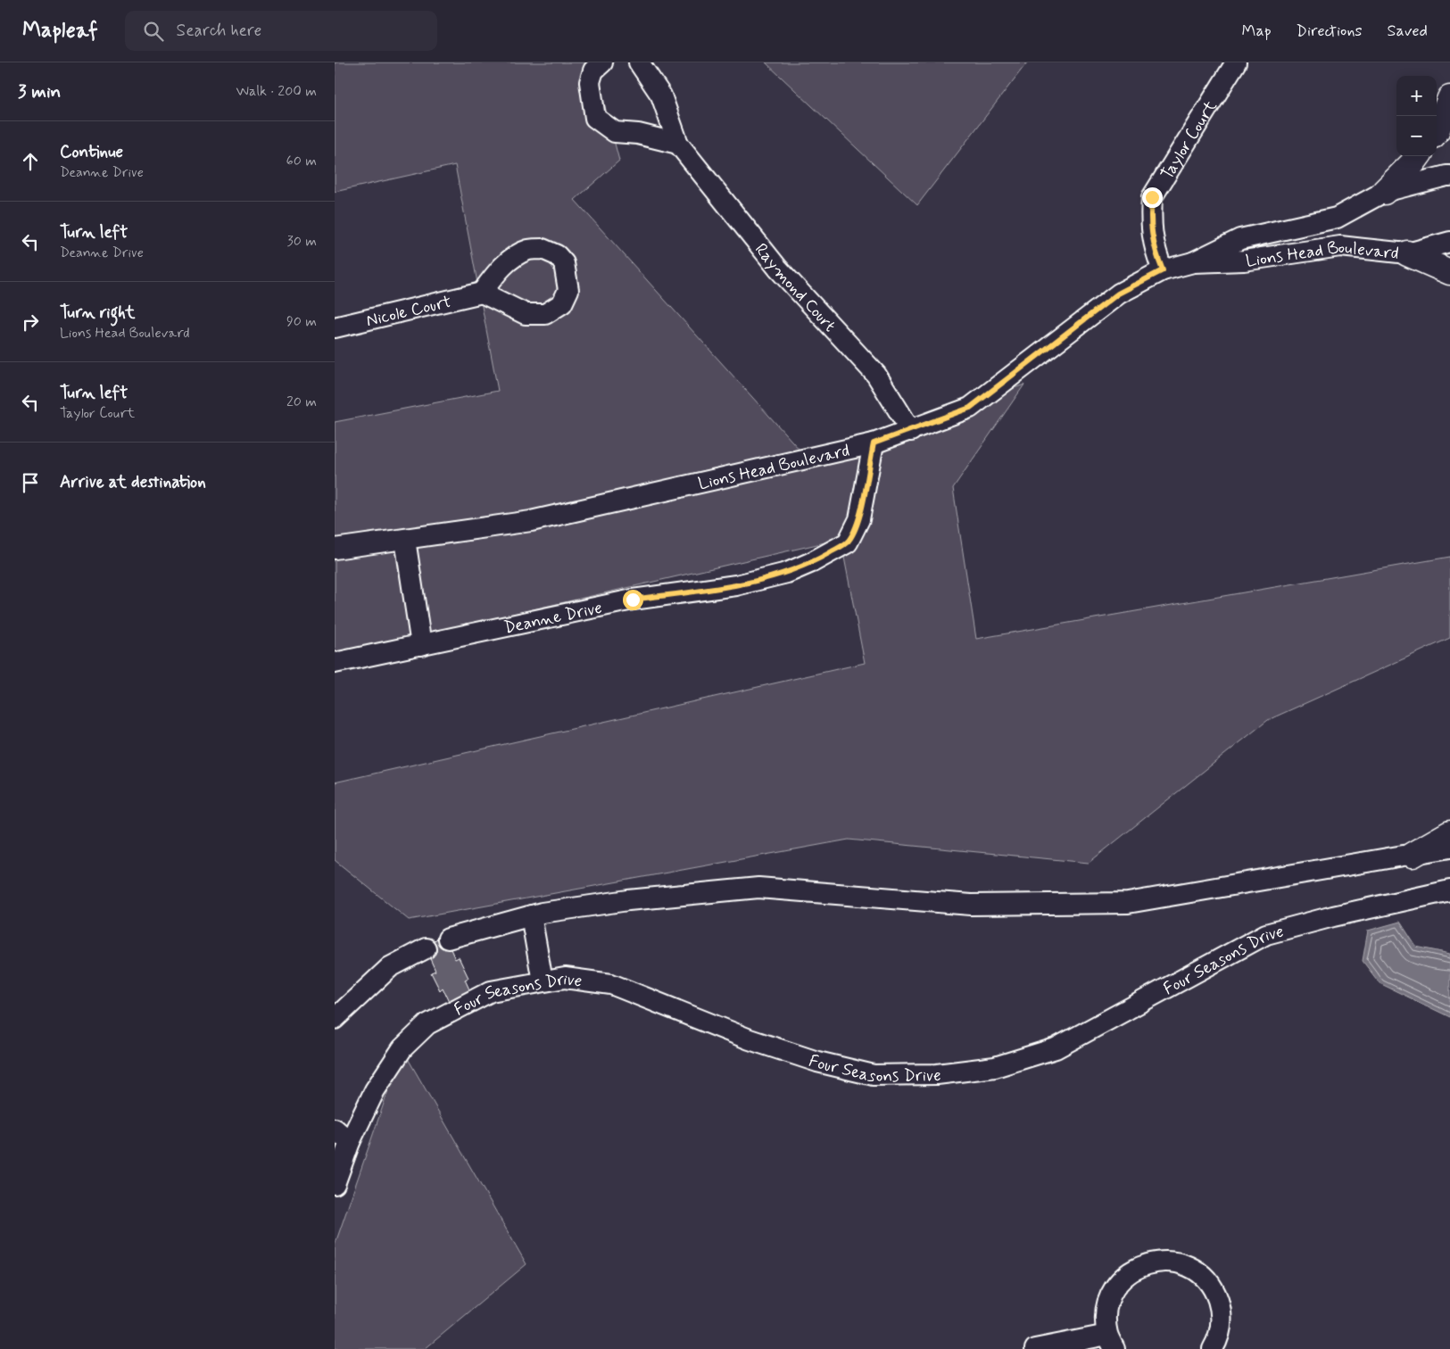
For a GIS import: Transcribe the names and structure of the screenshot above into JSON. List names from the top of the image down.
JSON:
{
  "streets": {
    "street": [
      "Taylor Court",
      "Lions Head Boulevard",
      "Raymond Court",
      "Nicole Court",
      "Deanne Drive",
      "Four Seasons Drive"
    ]
  },
  "crossings": [
    ["Taylor Court", "Lions Head Boulevard"],
    ["Lions Head Boulevard", "Raymond Court"],
    ["Lions Head Boulevard", "Deanne Drive"]
  ],
  "page": {
    "header": "Mapleaf",
    "search": "Search here",
    "nav": ["Map", "Directions", "Saved"],
    "heading": ["3 min", "Walk · 200 m"],
    "map_buttons": ["+", "−"],
    "list": [
      ["Continue", "Deanne Drive", "60 m"],
      ["Turn left", "Deanne Drive", "30 m"],
      ["Turn right", "Lions Head Boulevard", "90 m"],
      ["Turn left", "Taylor Court", "20 m"],
      "Arrive at destination"
    ]
  }
}
